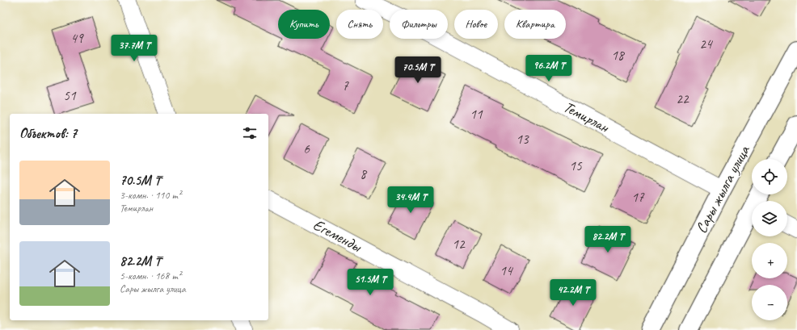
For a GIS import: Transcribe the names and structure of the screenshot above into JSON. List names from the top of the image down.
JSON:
{
  "streets": {
    "street": ["Темирлан", "Сары жылга улица", "Егеменды"]
  },
  "crossings": [
    ["Темирлан", "Сары жылга улица"]
  ],
  "house_numbers": [
    "49",
    "24",
    "18",
    "7",
    "51",
    "22",
    "11",
    "13",
    "6",
    "15",
    "8",
    "17",
    "12",
    "14"
  ],
  "page": {
    "chip": [
      "Купить",
      "Снять",
      "Фильтры",
      "Новое",
      "Квартира"
    ],
    "price": [
      "37.7M ₸",
      "96.2M ₸",
      "70.5M ₸",
      "34.4M ₸",
      "82.2M ₸",
      "51.5M ₸",
      "42.2M ₸"
    ],
    "heading": "Объектов: 7",
    "list": [
      {
        "name": "70.5M ₸",
        "note": "3-комн. · 110 m² · Темирлан"
      },
      {
        "name": "82.2M ₸",
        "note": "5-комн. · 168 m² · Сары жылга улица"
      }
    ],
    "map_buttons": ["+", "−"]
  }
}
